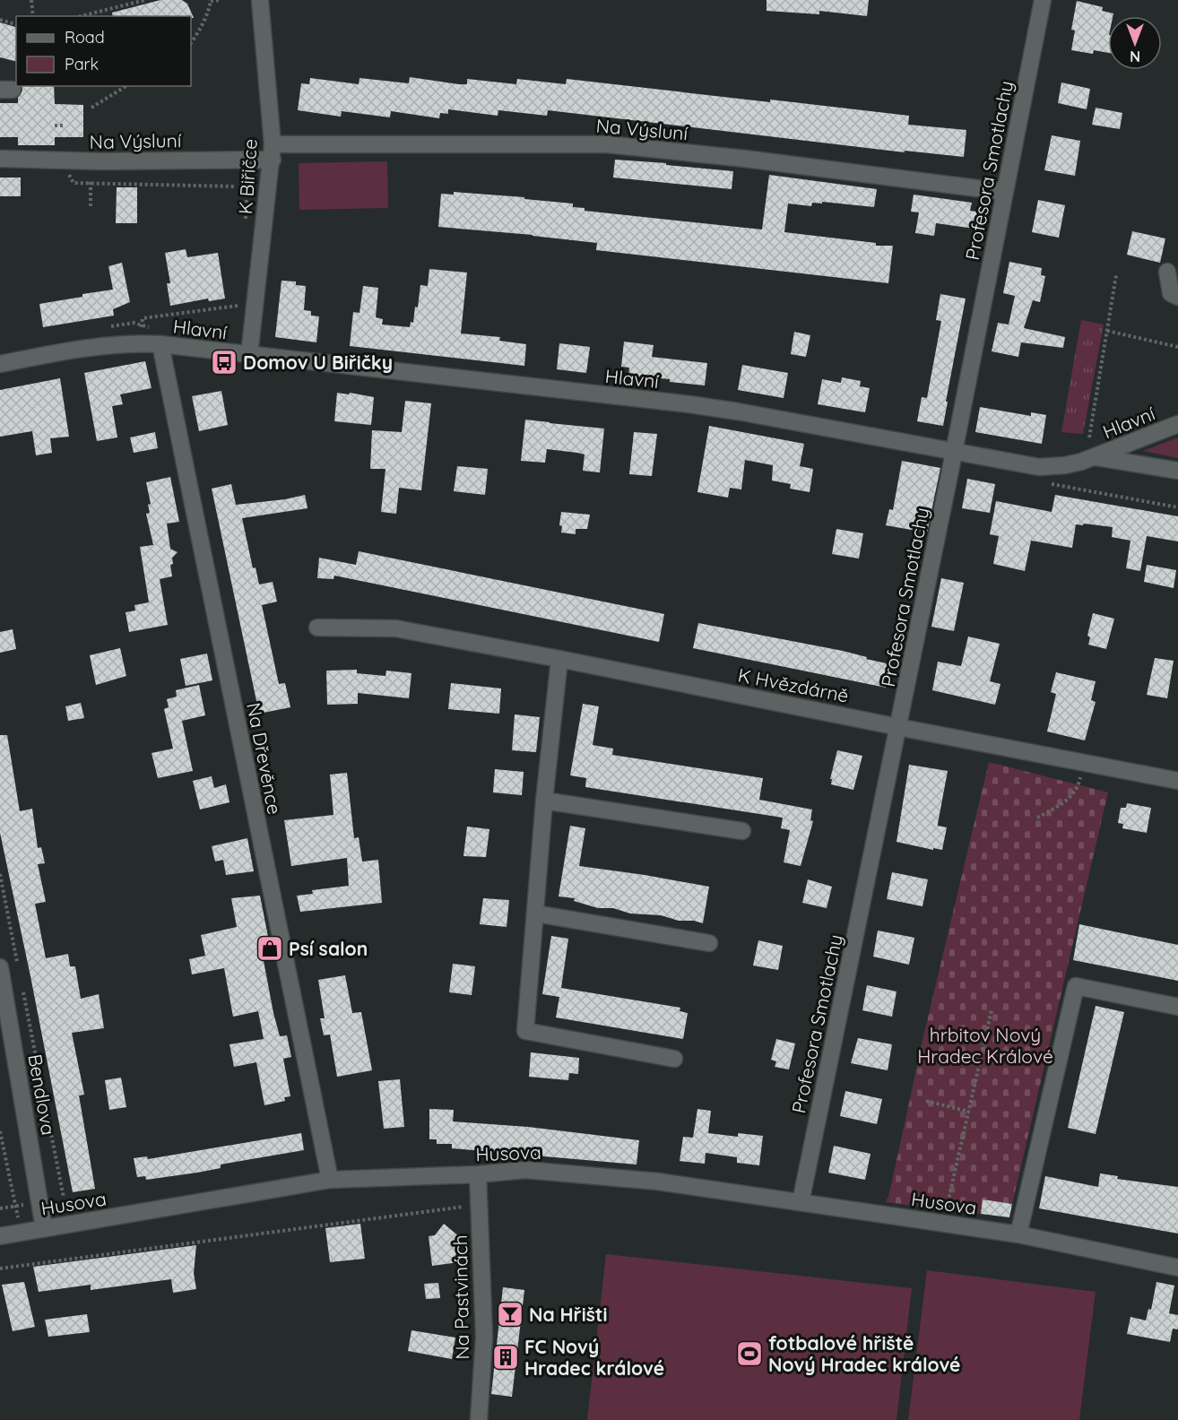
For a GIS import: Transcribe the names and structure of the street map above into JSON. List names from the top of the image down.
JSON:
{
  "streets": {
    "street": [
      "Na Výsluní",
      "Profesora Smotlachy",
      "K Biřičce",
      "Hlavní",
      "K Hvězdárně",
      "Na Dřevěnce",
      "Bendlova",
      "Husova",
      "Na Pastvinách"
    ]
  },
  "crossings": [
    ["Na Výsluní", "Profesora Smotlachy"],
    ["Na Výsluní", "K Biřičce"],
    ["Profesora Smotlachy", "Hlavní"],
    ["Profesora Smotlachy", "K Hvězdárně"],
    ["Profesora Smotlachy", "Husova"],
    ["K Biřičce", "Hlavní"],
    ["Hlavní", "Na Dřevěnce"],
    ["Na Dřevěnce", "Husova"],
    ["Bendlova", "Husova"],
    ["Husova", "Na Pastvinách"]
  ],
  "parks": ["hrbitov Nový Hradec Králové"],
  "places": {
    "bus stop": ["Domov U Biřičky"],
    "shop": ["Psí salon"],
    "bar": ["Na Hřišti"],
    "sports": ["fotbalové hřiště Nový Hradec králové"],
    "building": ["FC Nový Hradec králové"]
  },
  "legend": ["Road", "Park"],
  "north": "bottom"
}
